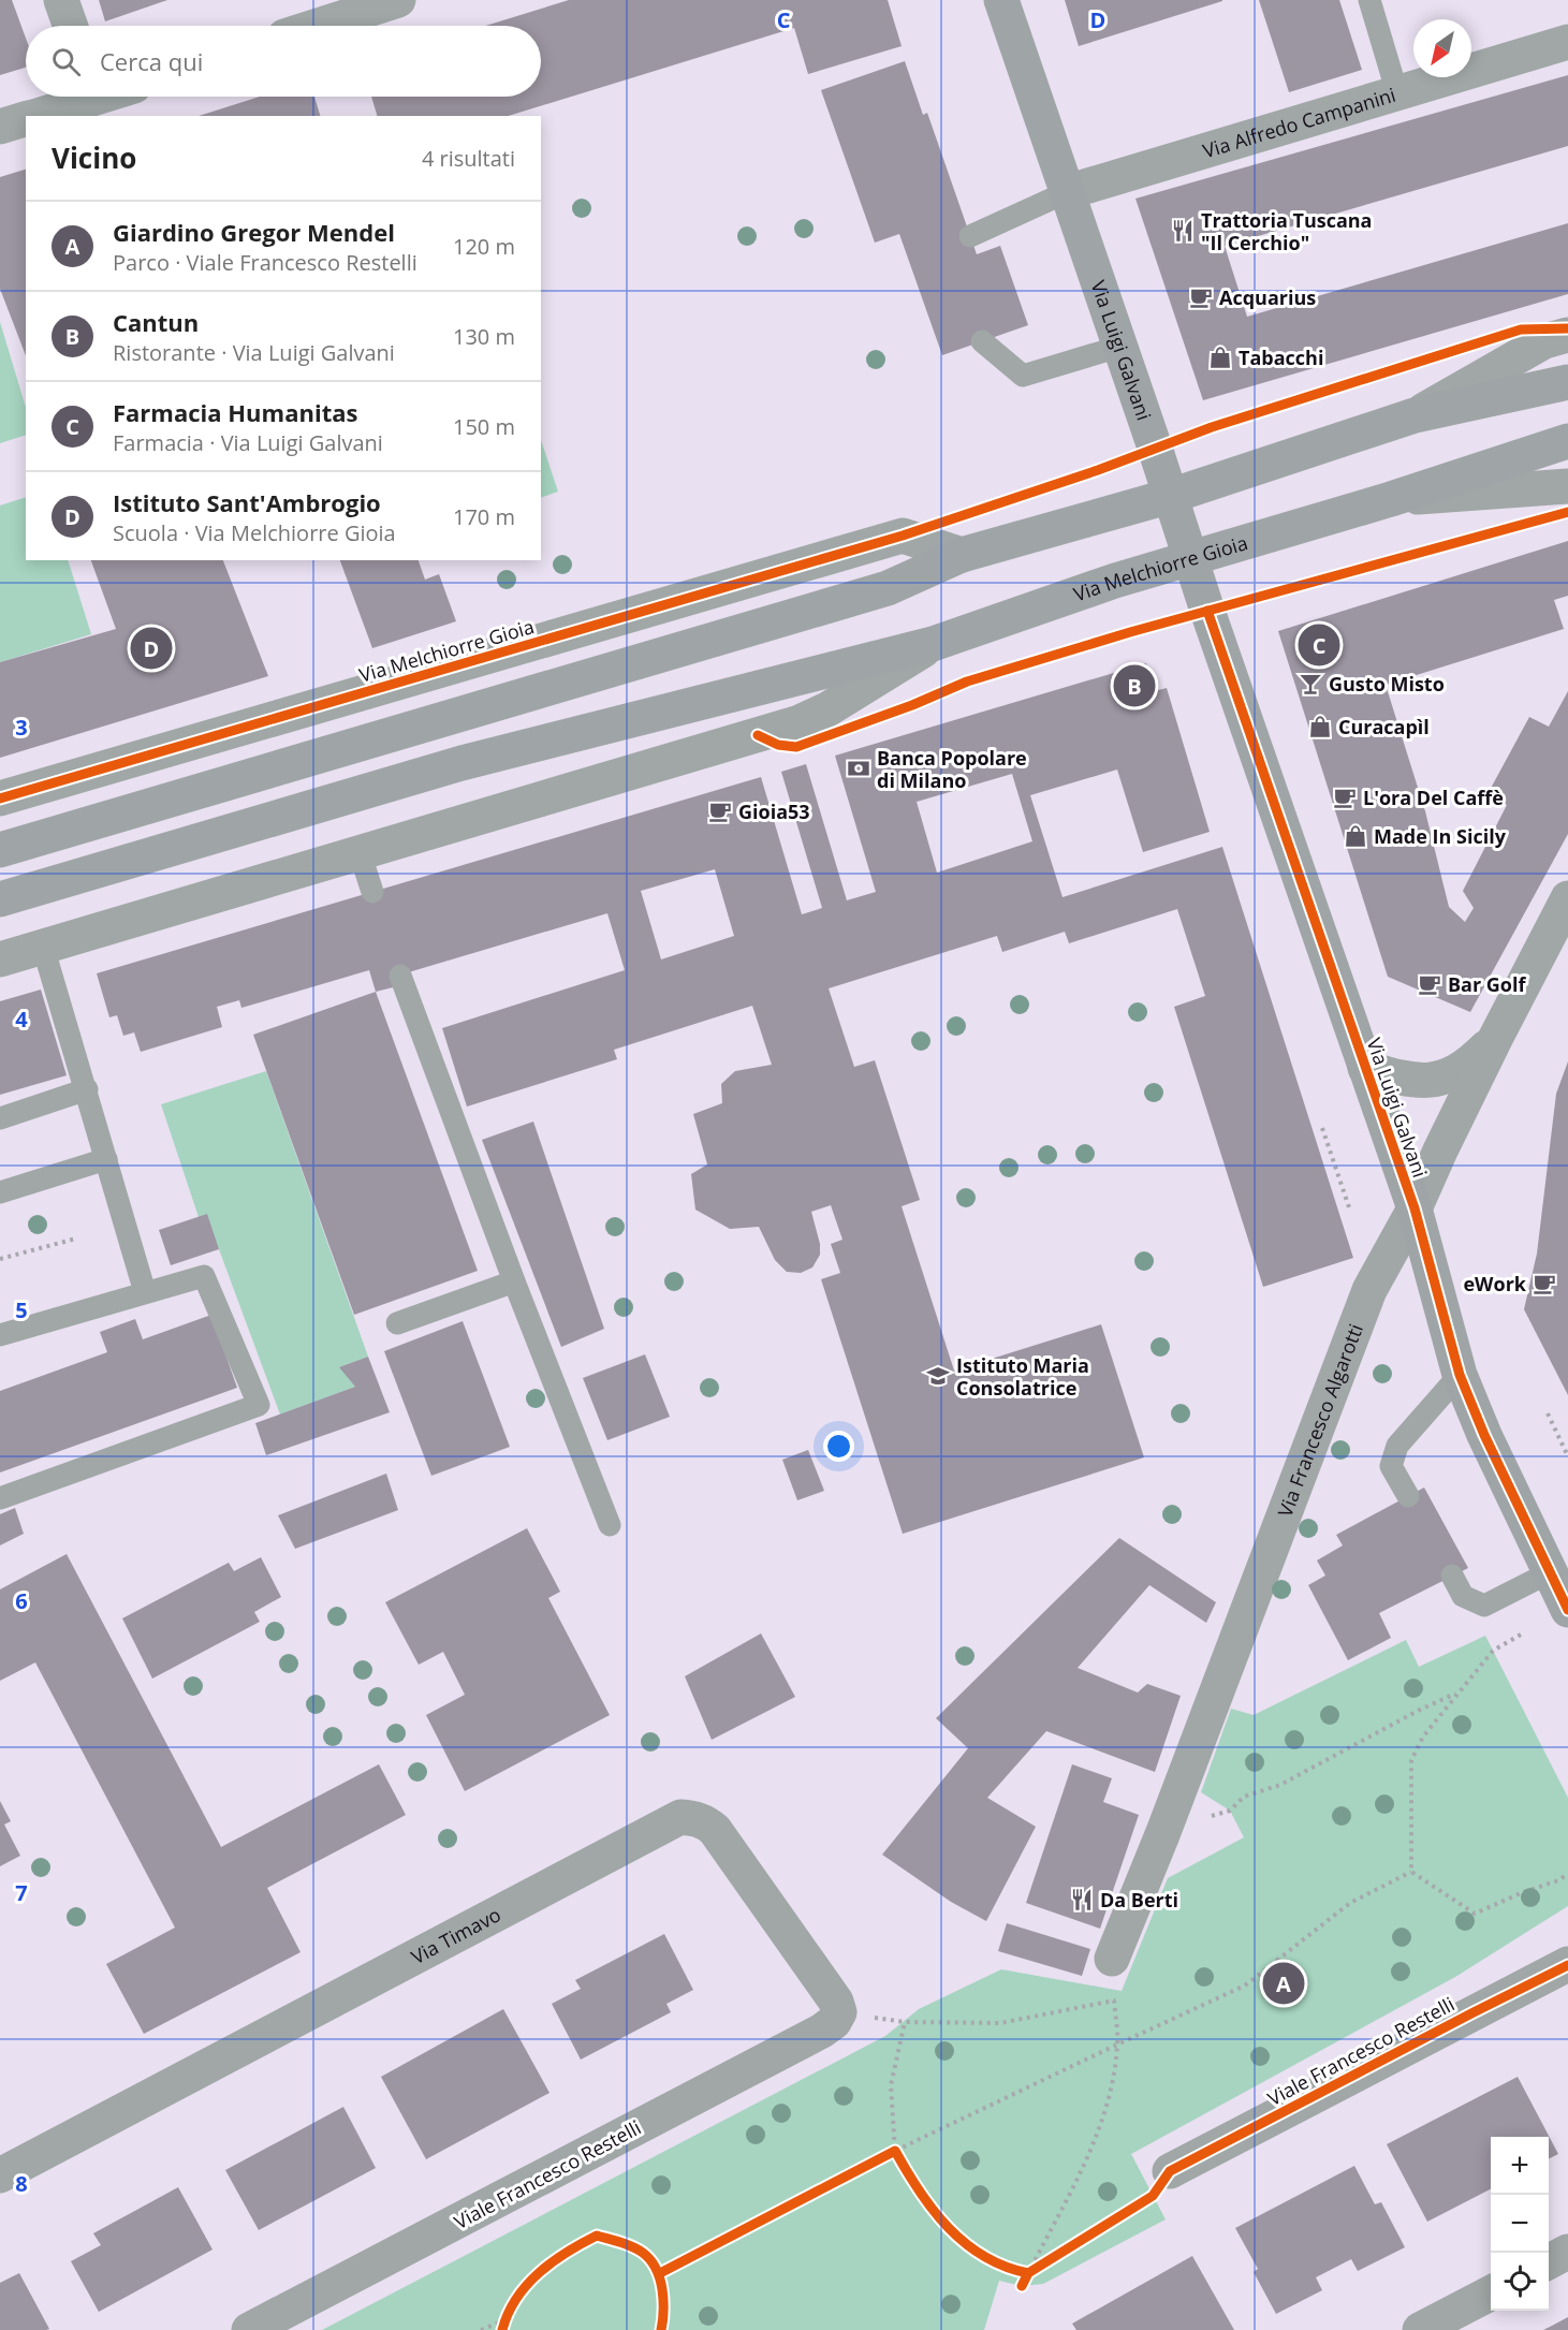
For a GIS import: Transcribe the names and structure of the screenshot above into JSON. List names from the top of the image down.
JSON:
{
  "streets": {
    "main road": ["Via Luigi Galvani", "Via Melchiorre Gioia"],
    "street": [
      "Via Alfredo Campanini",
      "Via Francesco Algarotti",
      "Via Timavo",
      "Viale Francesco Restelli"
    ]
  },
  "crossings": [
    ["Via Alfredo Campanini", "Via Luigi Galvani"],
    ["Via Luigi Galvani", "Via Melchiorre Gioia"],
    ["Via Luigi Galvani", "Via Francesco Algarotti"],
    ["Via Timavo", "Viale Francesco Restelli"]
  ],
  "places": {
    "restaurant": ["Trattoria Tuscana \"Il Cerchio\"", "Da Berti"],
    "cafe": [
      "Acquarius",
      "L'ora Del Caffè",
      "Gioia53",
      "Bar Golf",
      "eWork"
    ],
    "shop": ["Tabacchi", "Curacapìl", "Made In Sicily"],
    "bar": ["Gusto Misto"],
    "bank": ["Banca Popolare di Milano"],
    "school or university": ["Istituto Maria Consolatrice"]
  },
  "north": "bottom left",
  "page": {
    "search": "Cerca qui",
    "heading": ["Vicino", "4 risultati"],
    "list": [
      {
        "mark": "A",
        "name": "Giardino Gregor Mendel",
        "note": "Parco · Viale Francesco Restelli",
        "value": "120 m"
      },
      {
        "mark": "B",
        "name": "Cantun",
        "note": "Ristorante · Via Luigi Galvani",
        "value": "130 m"
      },
      {
        "mark": "C",
        "name": "Farmacia Humanitas",
        "note": "Farmacia · Via Luigi Galvani",
        "value": "150 m"
      },
      {
        "mark": "D",
        "name": "Istituto Sant'Ambrogio",
        "note": "Scuola · Via Melchiorre Gioia",
        "value": "170 m"
      }
    ],
    "pins": [
      "C",
      "D",
      "B",
      "A"
    ],
    "map_buttons": ["+", "−"]
  },
  "grid": {
    "columns": ["C", "D"],
    "rows": [
      "3",
      "4",
      "5",
      "6",
      "7",
      "8"
    ]
  }
}
